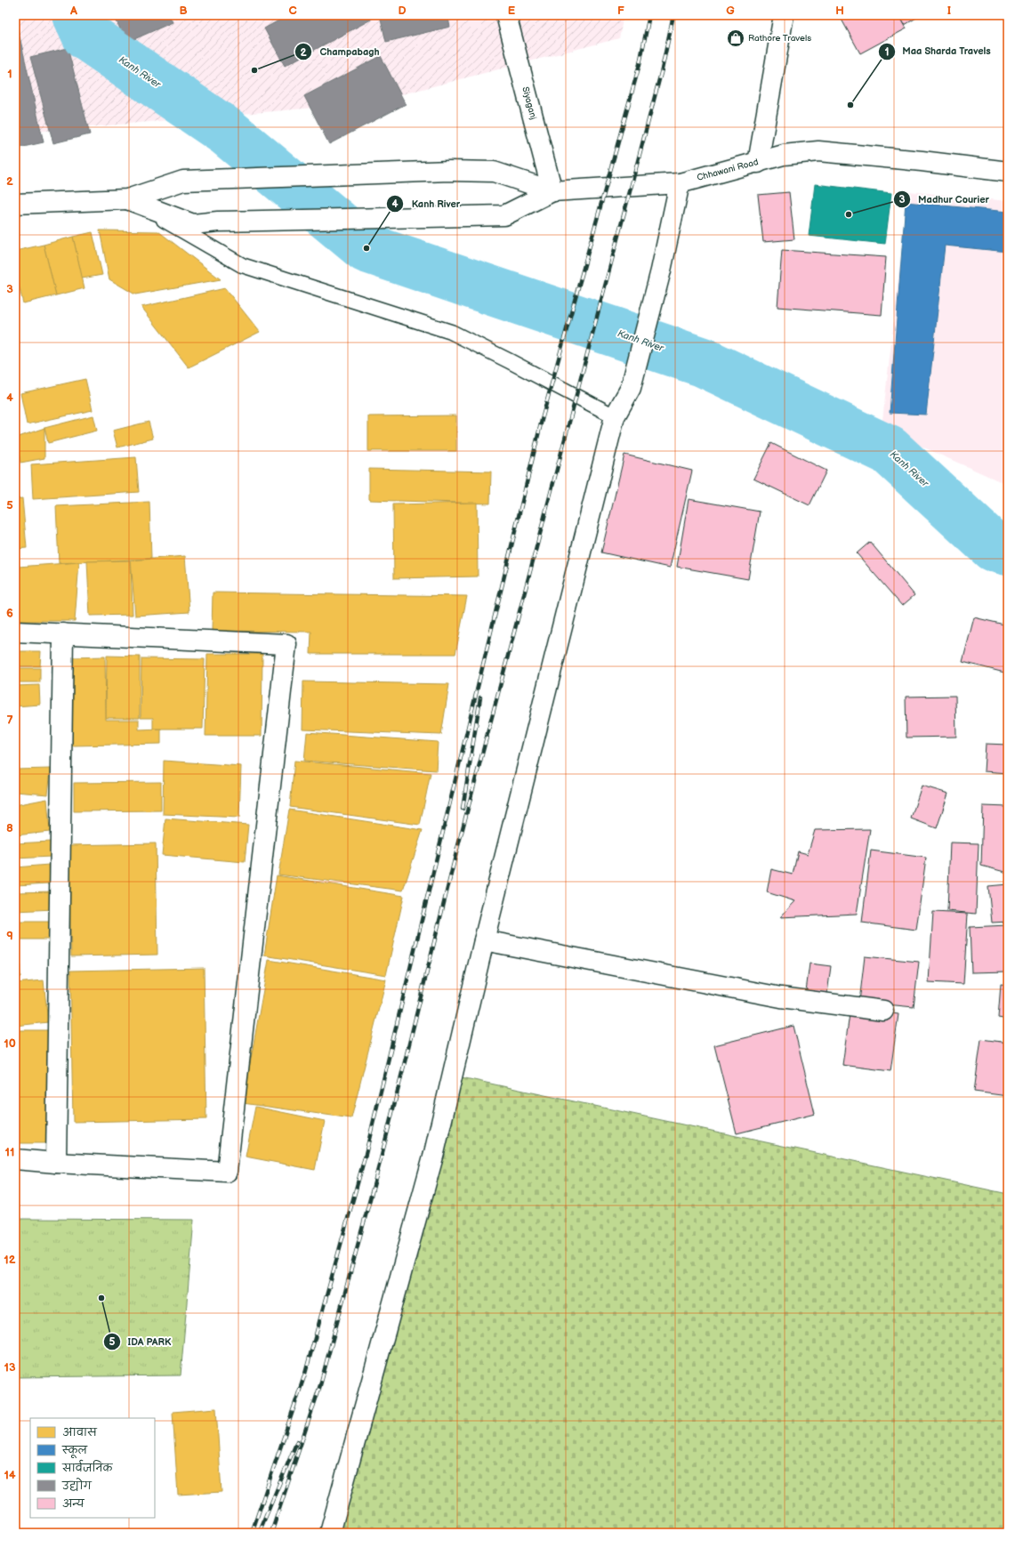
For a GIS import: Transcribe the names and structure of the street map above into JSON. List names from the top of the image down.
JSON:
{
  "streets": {
    "street": ["Siyaganj", "Chhawani Road"]
  },
  "crossings": [
    ["Siyaganj", "Chhawani Road"]
  ],
  "water": ["Kanh River"],
  "places": {
    "shop": ["Rathore Travels"],
    "other": [
      "Champabagh",
      "Maa Sharda Travels",
      "Madhur Courier",
      "Kanh River",
      "IDA PARK"
    ]
  },
  "legend": [
    "आवास",
    "स्कूल",
    "सार्वजनिक",
    "उद्योग",
    "अन्य"
  ],
  "grid": {
    "columns": [
      "A",
      "B",
      "C",
      "D",
      "E",
      "F",
      "G",
      "H",
      "I"
    ],
    "rows": [
      "1",
      "2",
      "3",
      "4",
      "5",
      "6",
      "7",
      "8",
      "9",
      "10",
      "11",
      "12",
      "13",
      "14"
    ]
  }
}
